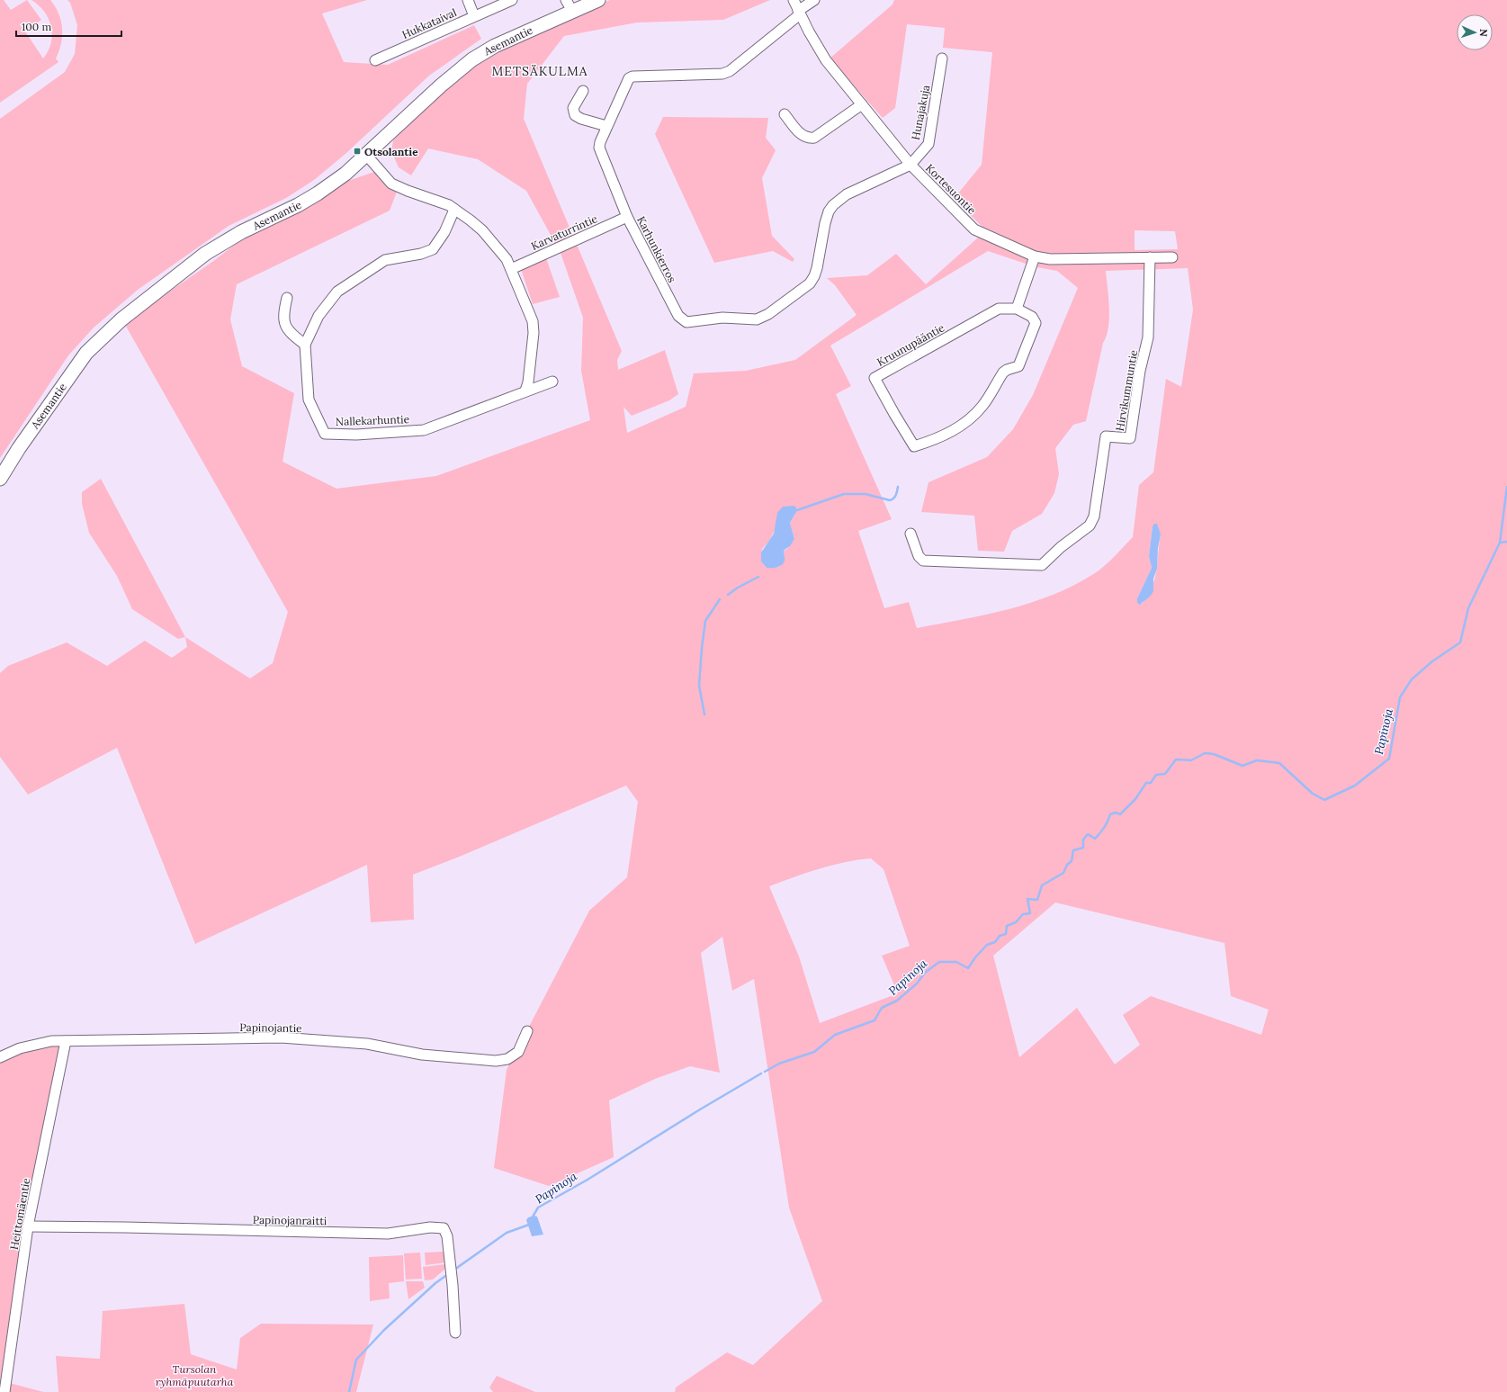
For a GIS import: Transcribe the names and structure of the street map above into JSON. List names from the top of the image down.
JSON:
{
  "streets": {
    "main road": ["Asemantie"],
    "street": [
      "Hukkataival",
      "Hunajakuja",
      "Kortesuontie",
      "Karvaturrintie",
      "Karhunkierros",
      "Kruunupääntie",
      "Hirvikummuntie",
      "Nallekarhuntie",
      "Papinojantie",
      "Heittomäentie",
      "Papinojanraitti"
    ]
  },
  "crossings": [
    ["Hunajakuja", "Kortesuontie"],
    ["Hunajakuja", "Karhunkierros"],
    ["Kortesuontie", "Karhunkierros"],
    ["Kortesuontie", "Hirvikummuntie"],
    ["Karvaturrintie", "Karhunkierros"],
    ["Papinojantie", "Heittomäentie"],
    ["Heittomäentie", "Papinojanraitti"]
  ],
  "districts": ["METSÄKULMA"],
  "water": ["Papinoja"],
  "parks": ["Tursolan ryhmäpuutarha"],
  "places": {
    "transit": ["Otsolantie"]
  },
  "scale_bar": "100 m",
  "north": "right"
}
